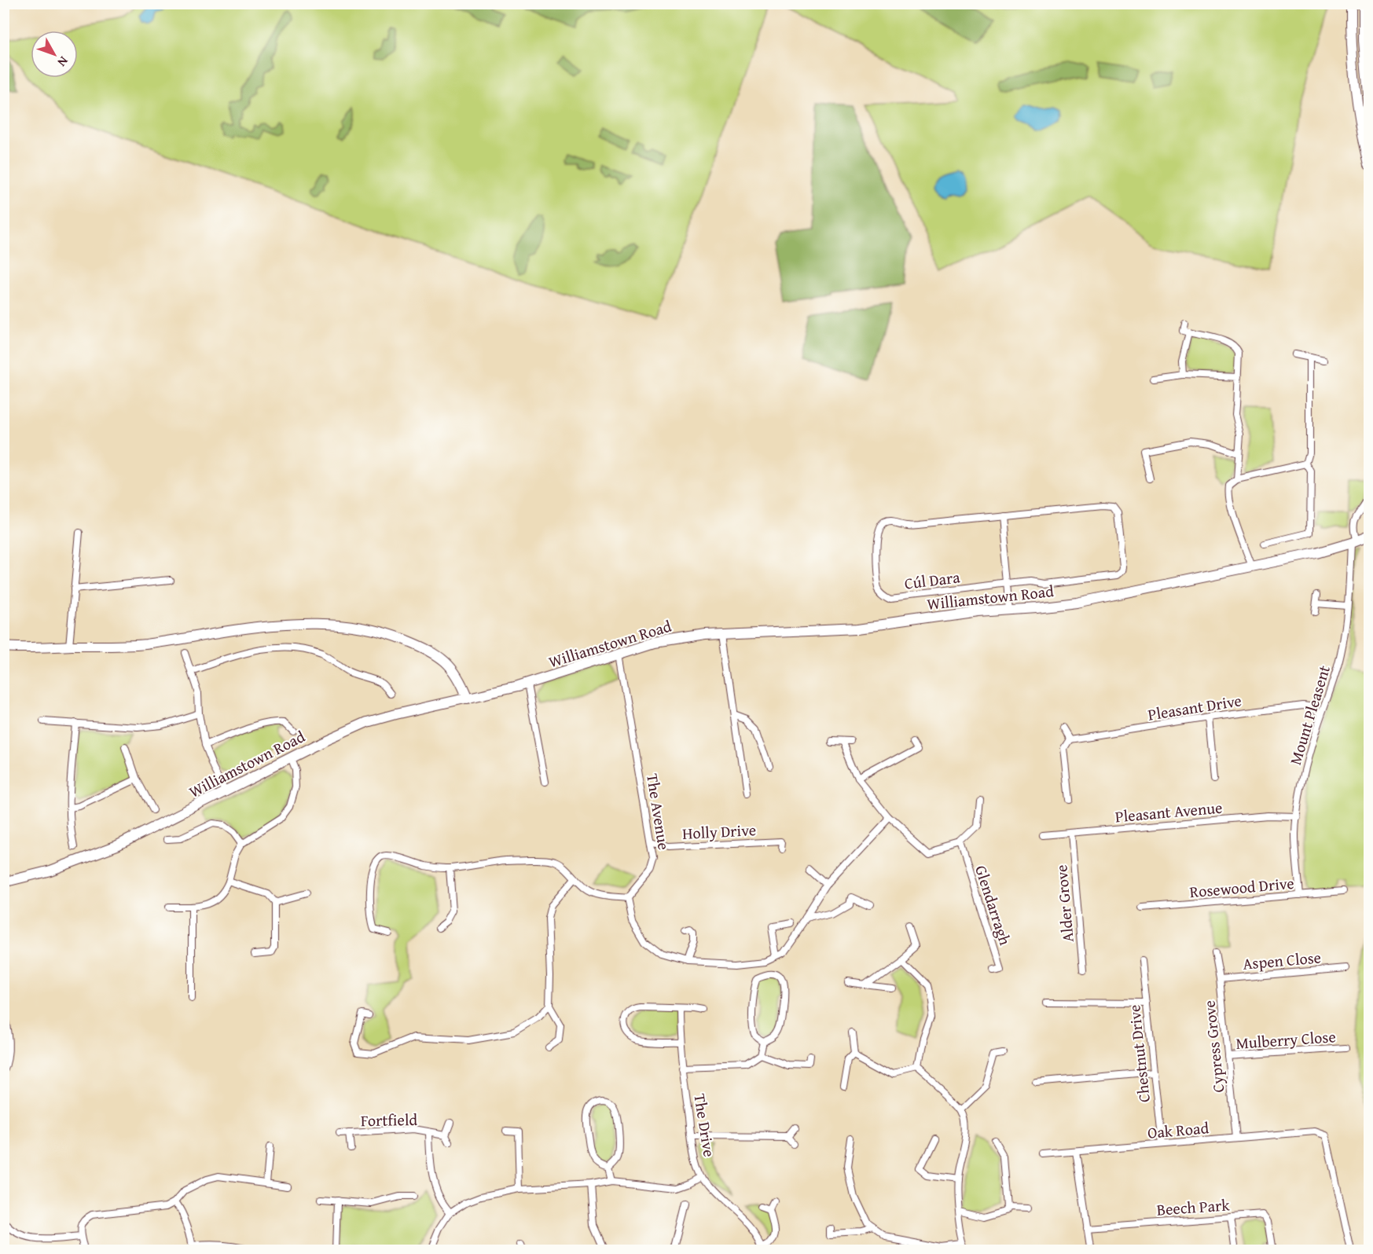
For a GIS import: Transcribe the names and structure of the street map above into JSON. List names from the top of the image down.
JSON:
{
  "streets": {
    "street": [
      "Cúl Dara",
      "Williamstown Road",
      "Pleasant Drive",
      "Mount Pleasent",
      "The Avenue",
      "Pleasant Avenue",
      "Holly Drive",
      "Rosewood Drive",
      "Alder Grove",
      "Glendarragh",
      "Aspen Close",
      "Mulberry Close",
      "Cypress Grove",
      "Chestnut Drive",
      "Fortfield",
      "The Drive",
      "Oak Road",
      "Beech Park"
    ]
  },
  "crossings": [
    ["Williamstown Road", "Mount Pleasent"],
    ["Williamstown Road", "The Avenue"],
    ["Pleasant Drive", "Mount Pleasent"],
    ["Mount Pleasent", "Pleasant Avenue"],
    ["Mount Pleasent", "Rosewood Drive"],
    ["The Avenue", "Holly Drive"],
    ["Pleasant Avenue", "Alder Grove"],
    ["Aspen Close", "Cypress Grove"],
    ["Mulberry Close", "Cypress Grove"],
    ["Cypress Grove", "Oak Road"],
    ["Chestnut Drive", "Oak Road"]
  ],
  "north": "bottom right"
}
